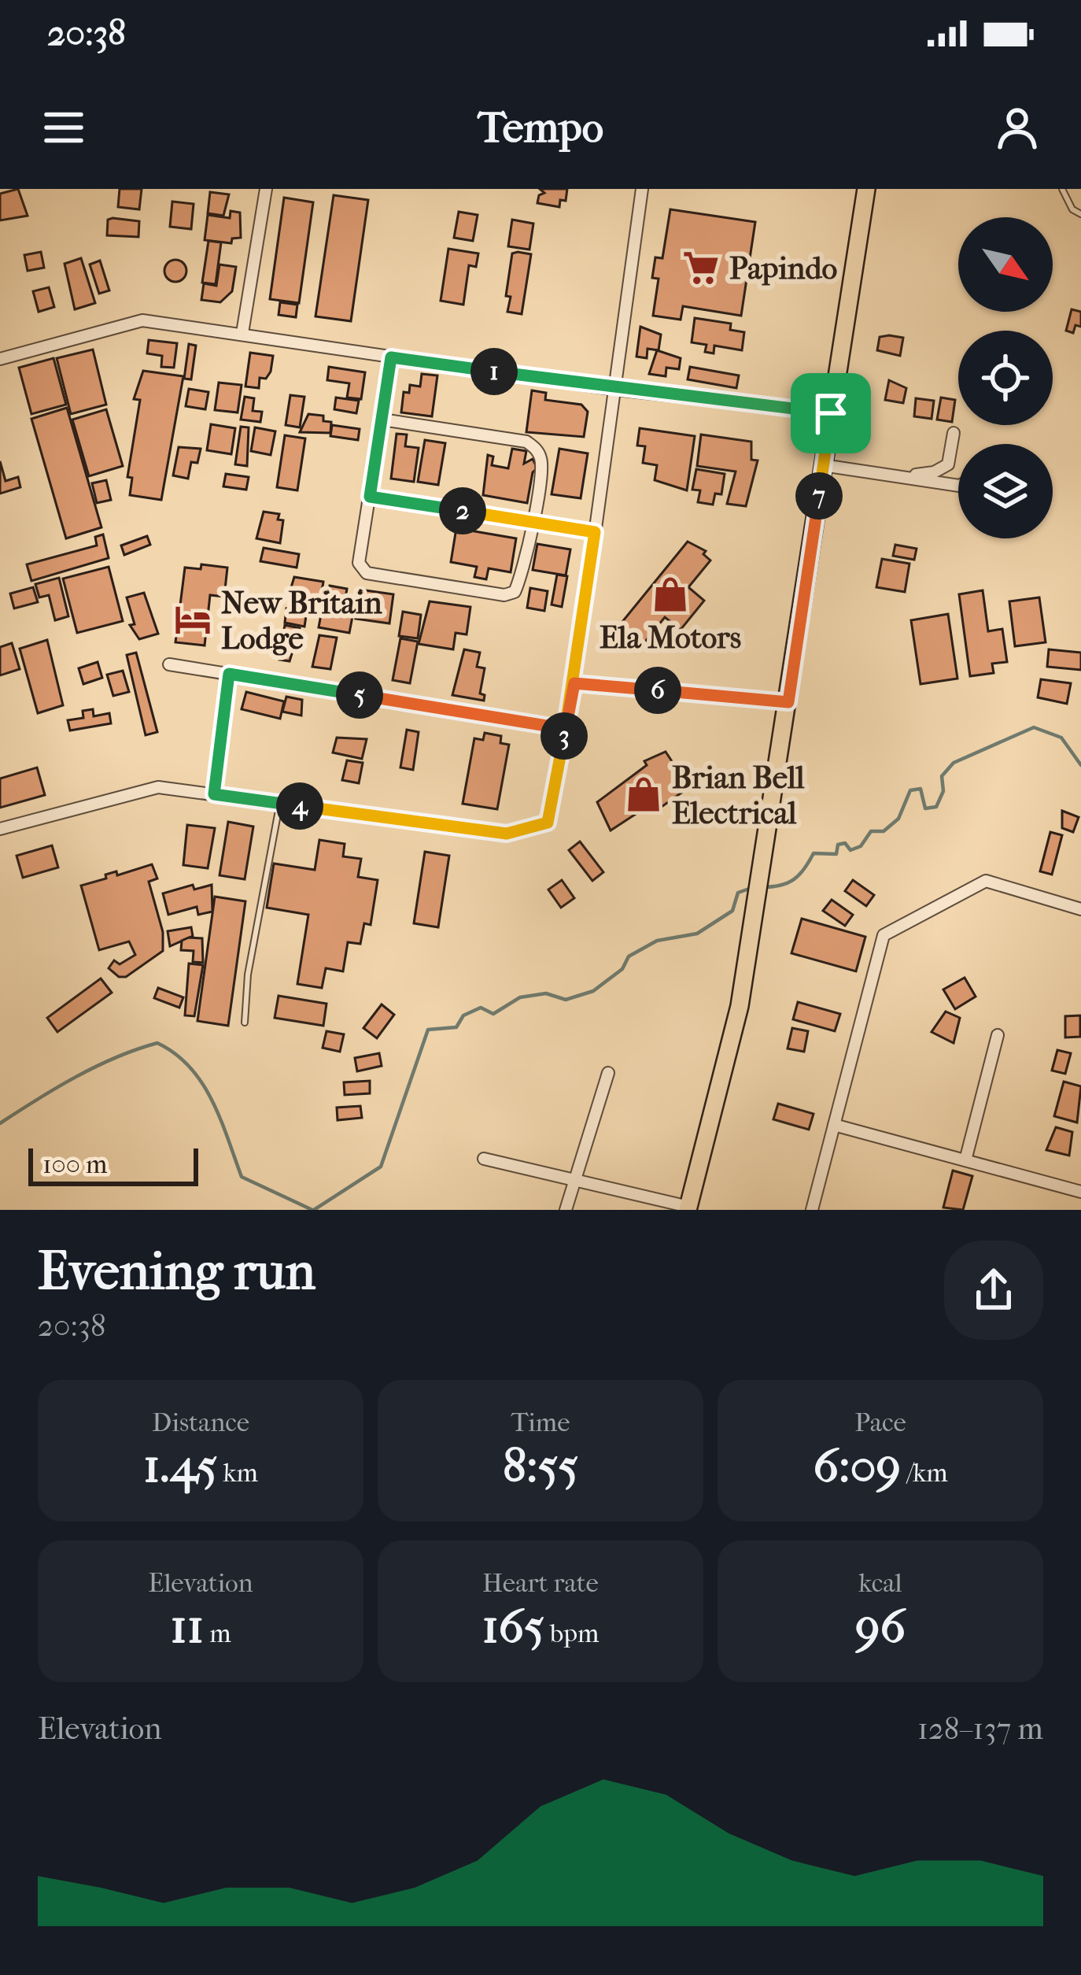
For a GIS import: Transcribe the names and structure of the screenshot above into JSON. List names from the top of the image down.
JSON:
{
  "places": {
    "supermarket": ["Papindo"],
    "shop": ["Ela Motors", "Brian Bell Electrical"],
    "hotel": ["New Britain Lodge"]
  },
  "scale_bar": "100 m",
  "north": "bottom right",
  "page": {
    "status": "20:38",
    "header": "Tempo",
    "pins": [
      "1",
      "7",
      "2",
      "6",
      "5",
      "3",
      "4"
    ],
    "scale": "100 m",
    "heading": ["Evening run", "20:38"],
    "stats": [
      ["Distance", "1.45 km"],
      ["Time", "8:55"],
      ["Pace", "6:09 /km"],
      ["Elevation", "11 m"],
      ["Heart rate", "165 bpm"],
      ["kcal", "96"]
    ],
    "chart": ["Elevation", "128–137 m"]
  }
}
